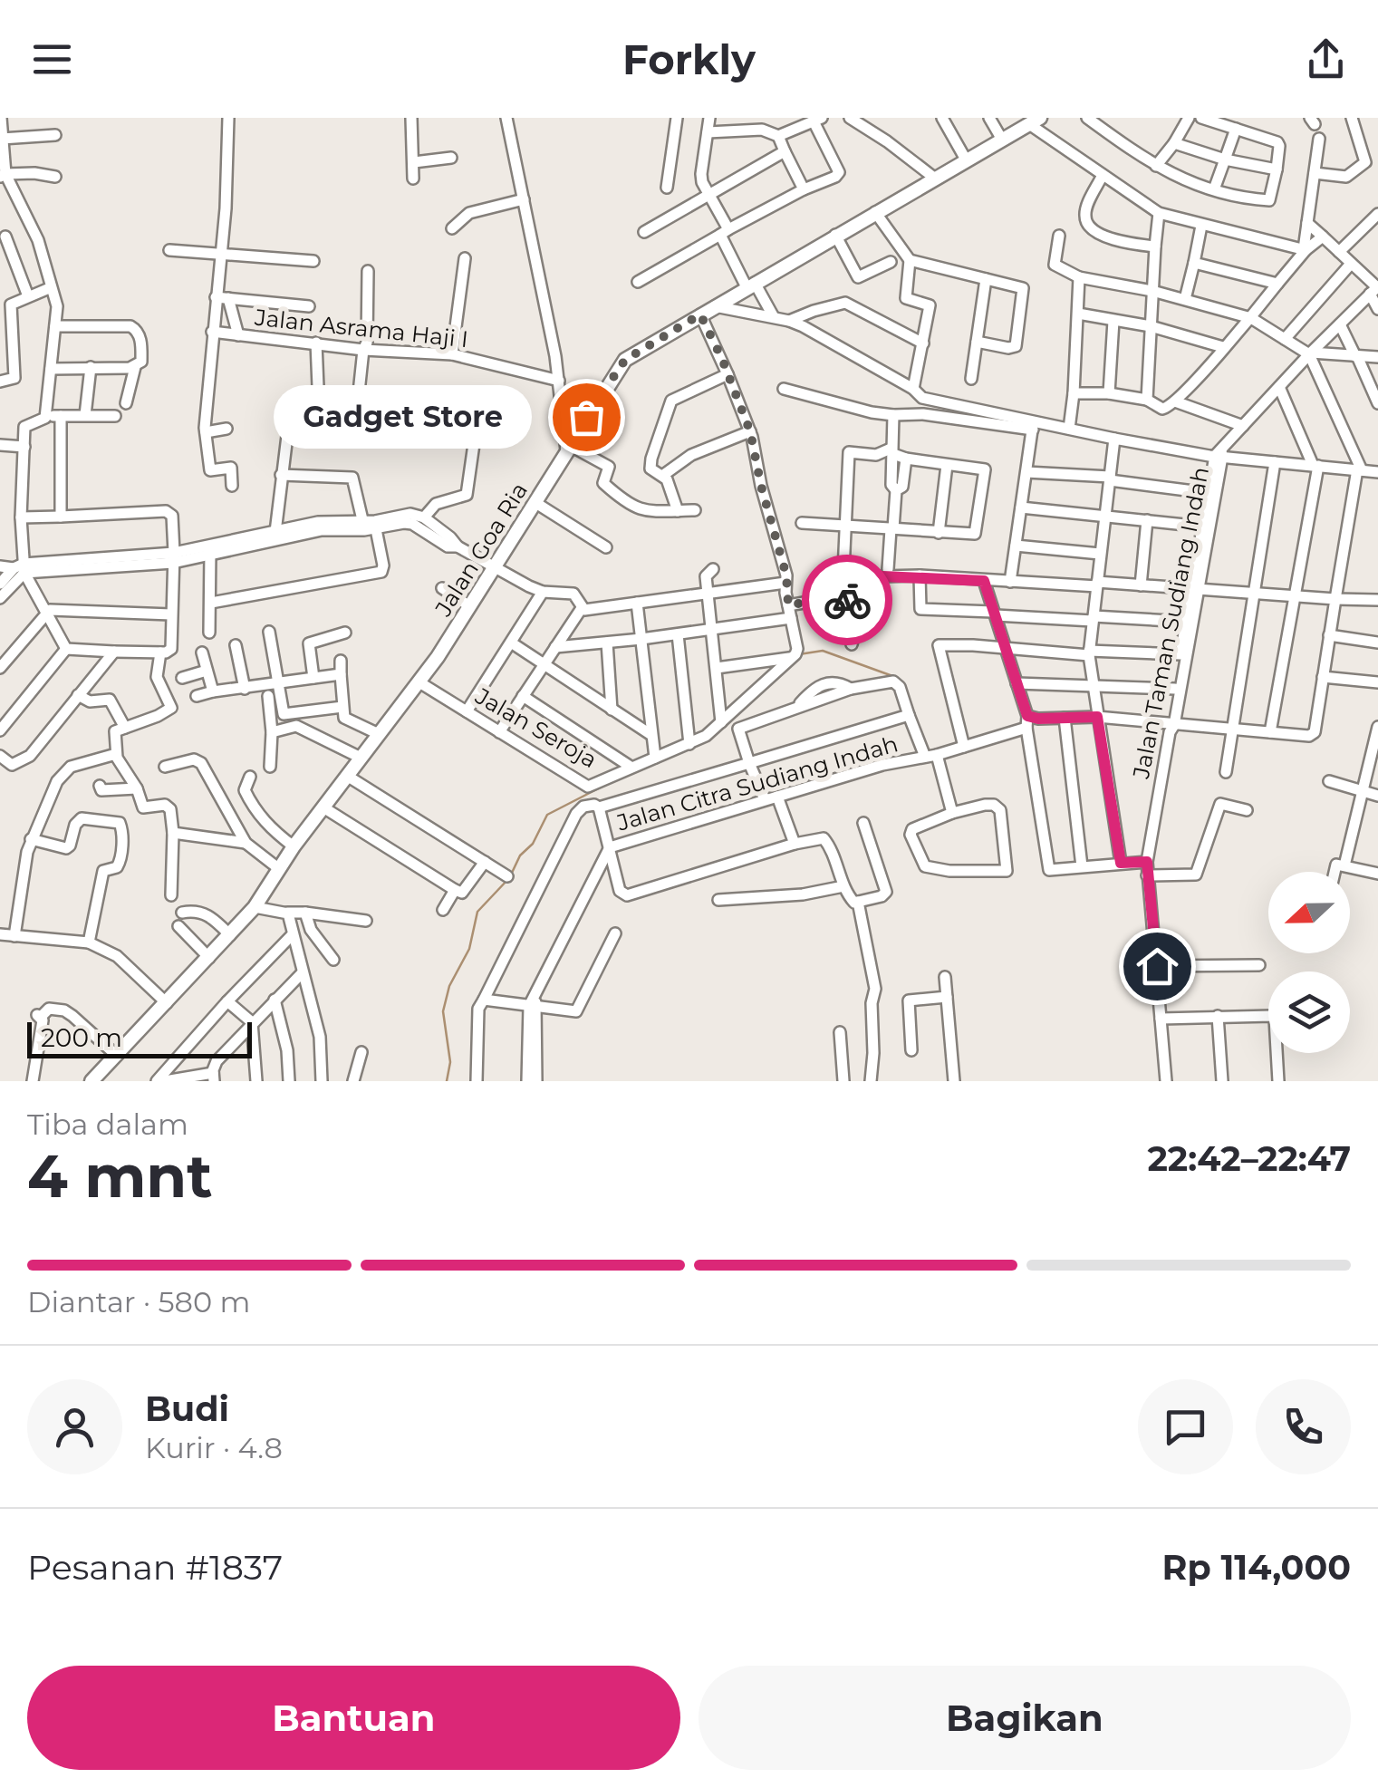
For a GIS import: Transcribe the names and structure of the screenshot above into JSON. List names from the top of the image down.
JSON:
{
  "streets": {
    "main road": ["Jalan Goa Ria"],
    "street": [
      "Jalan Asrama Haji I",
      "Jalan Taman Sudiang Indah",
      "Jalan Seroja",
      "Jalan Citra Sudiang Indah"
    ]
  },
  "crossings": [
    ["Jalan Goa Ria", "Jalan Seroja"],
    ["Jalan Taman Sudiang Indah", "Jalan Citra Sudiang Indah"]
  ],
  "places": ["Gadget Store"],
  "scale_bar": "200 m",
  "north": "left",
  "page": {
    "header": "Forkly",
    "bubble": "Gadget Store",
    "scale": "200 m",
    "heading": ["4 mnt", "Tiba dalam", "22:42–22:47"],
    "panel": [
      "Budi",
      "Kurir · 4.8",
      "Pesanan #1837",
      "Rp 114,000"
    ],
    "bar": "Diantar · 580 m",
    "buttons": ["Bantuan", "Bagikan"]
  }
}
